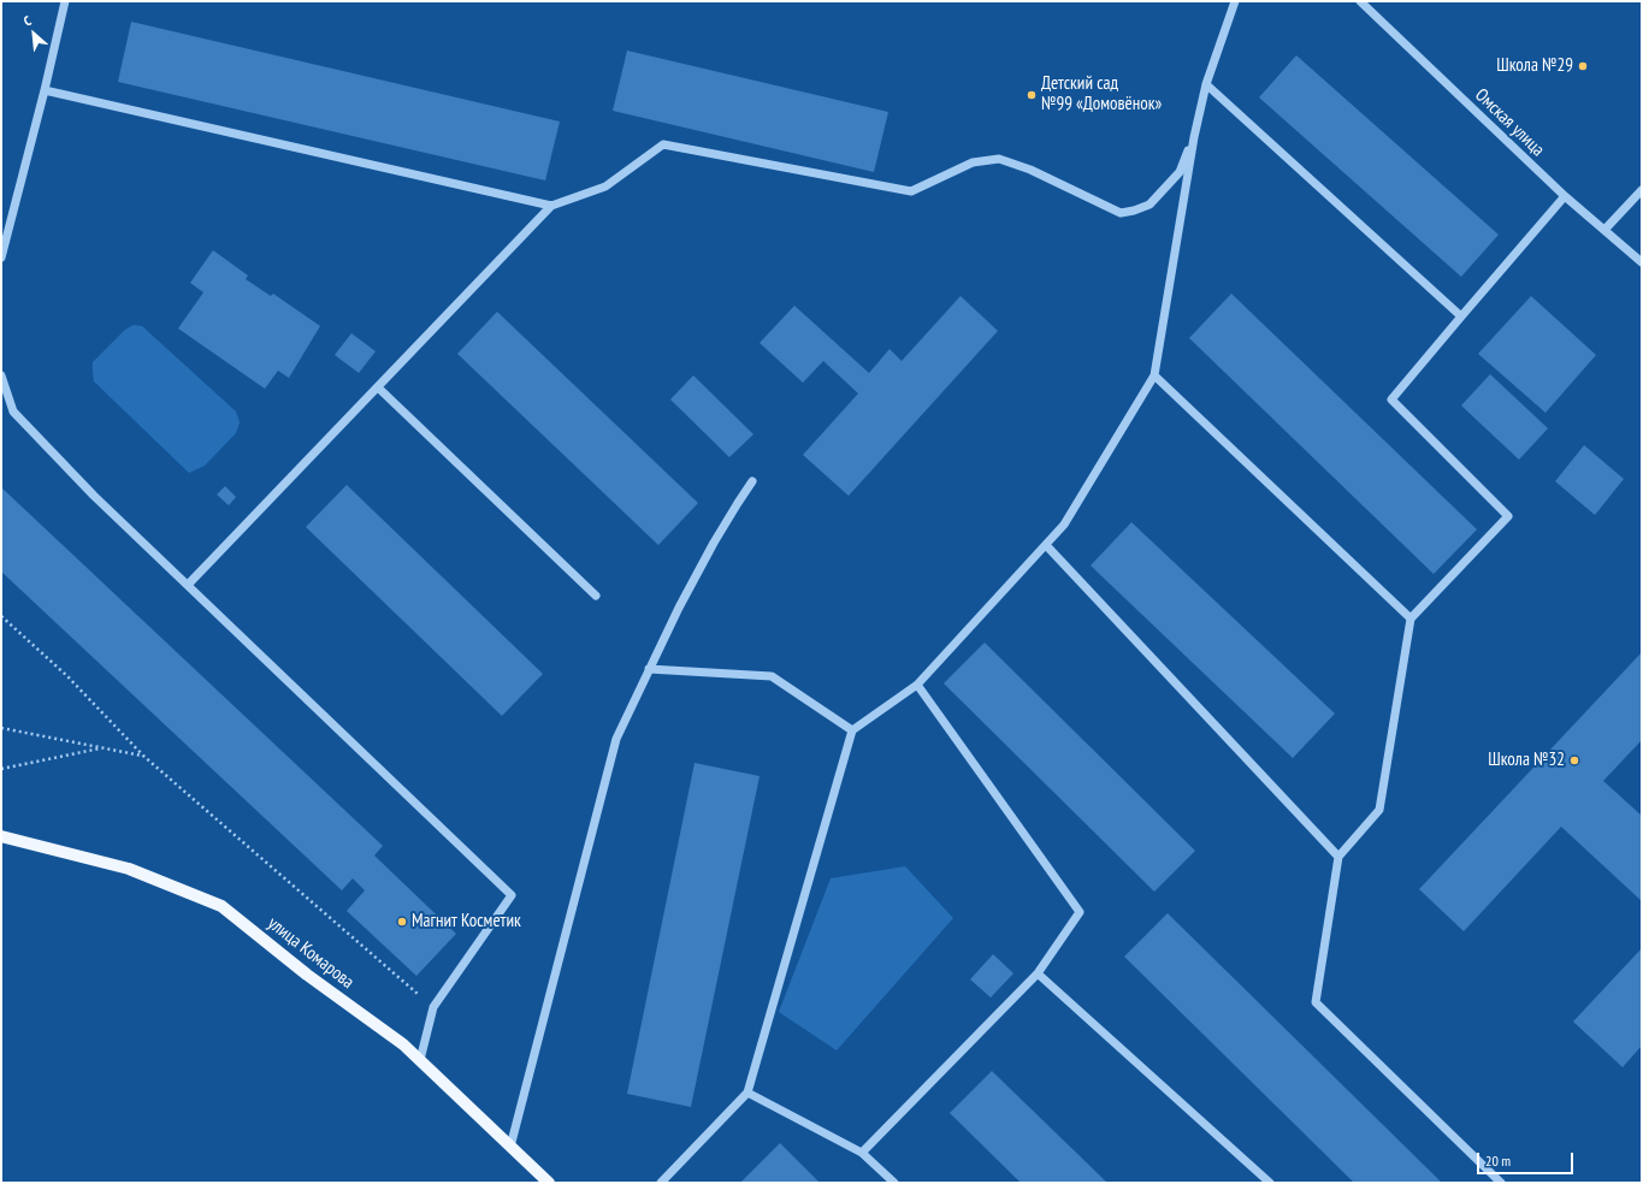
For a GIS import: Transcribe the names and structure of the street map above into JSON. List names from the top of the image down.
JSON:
{
  "streets": {
    "main road": ["улица Комарова"],
    "street": ["Омская улица"]
  },
  "places": [
    "Школа №29",
    "Детский сад №99 «Домовёнок»",
    "Школа №32",
    "Магнит Косметик"
  ],
  "scale_bar": "20 m",
  "north": "top left"
}
